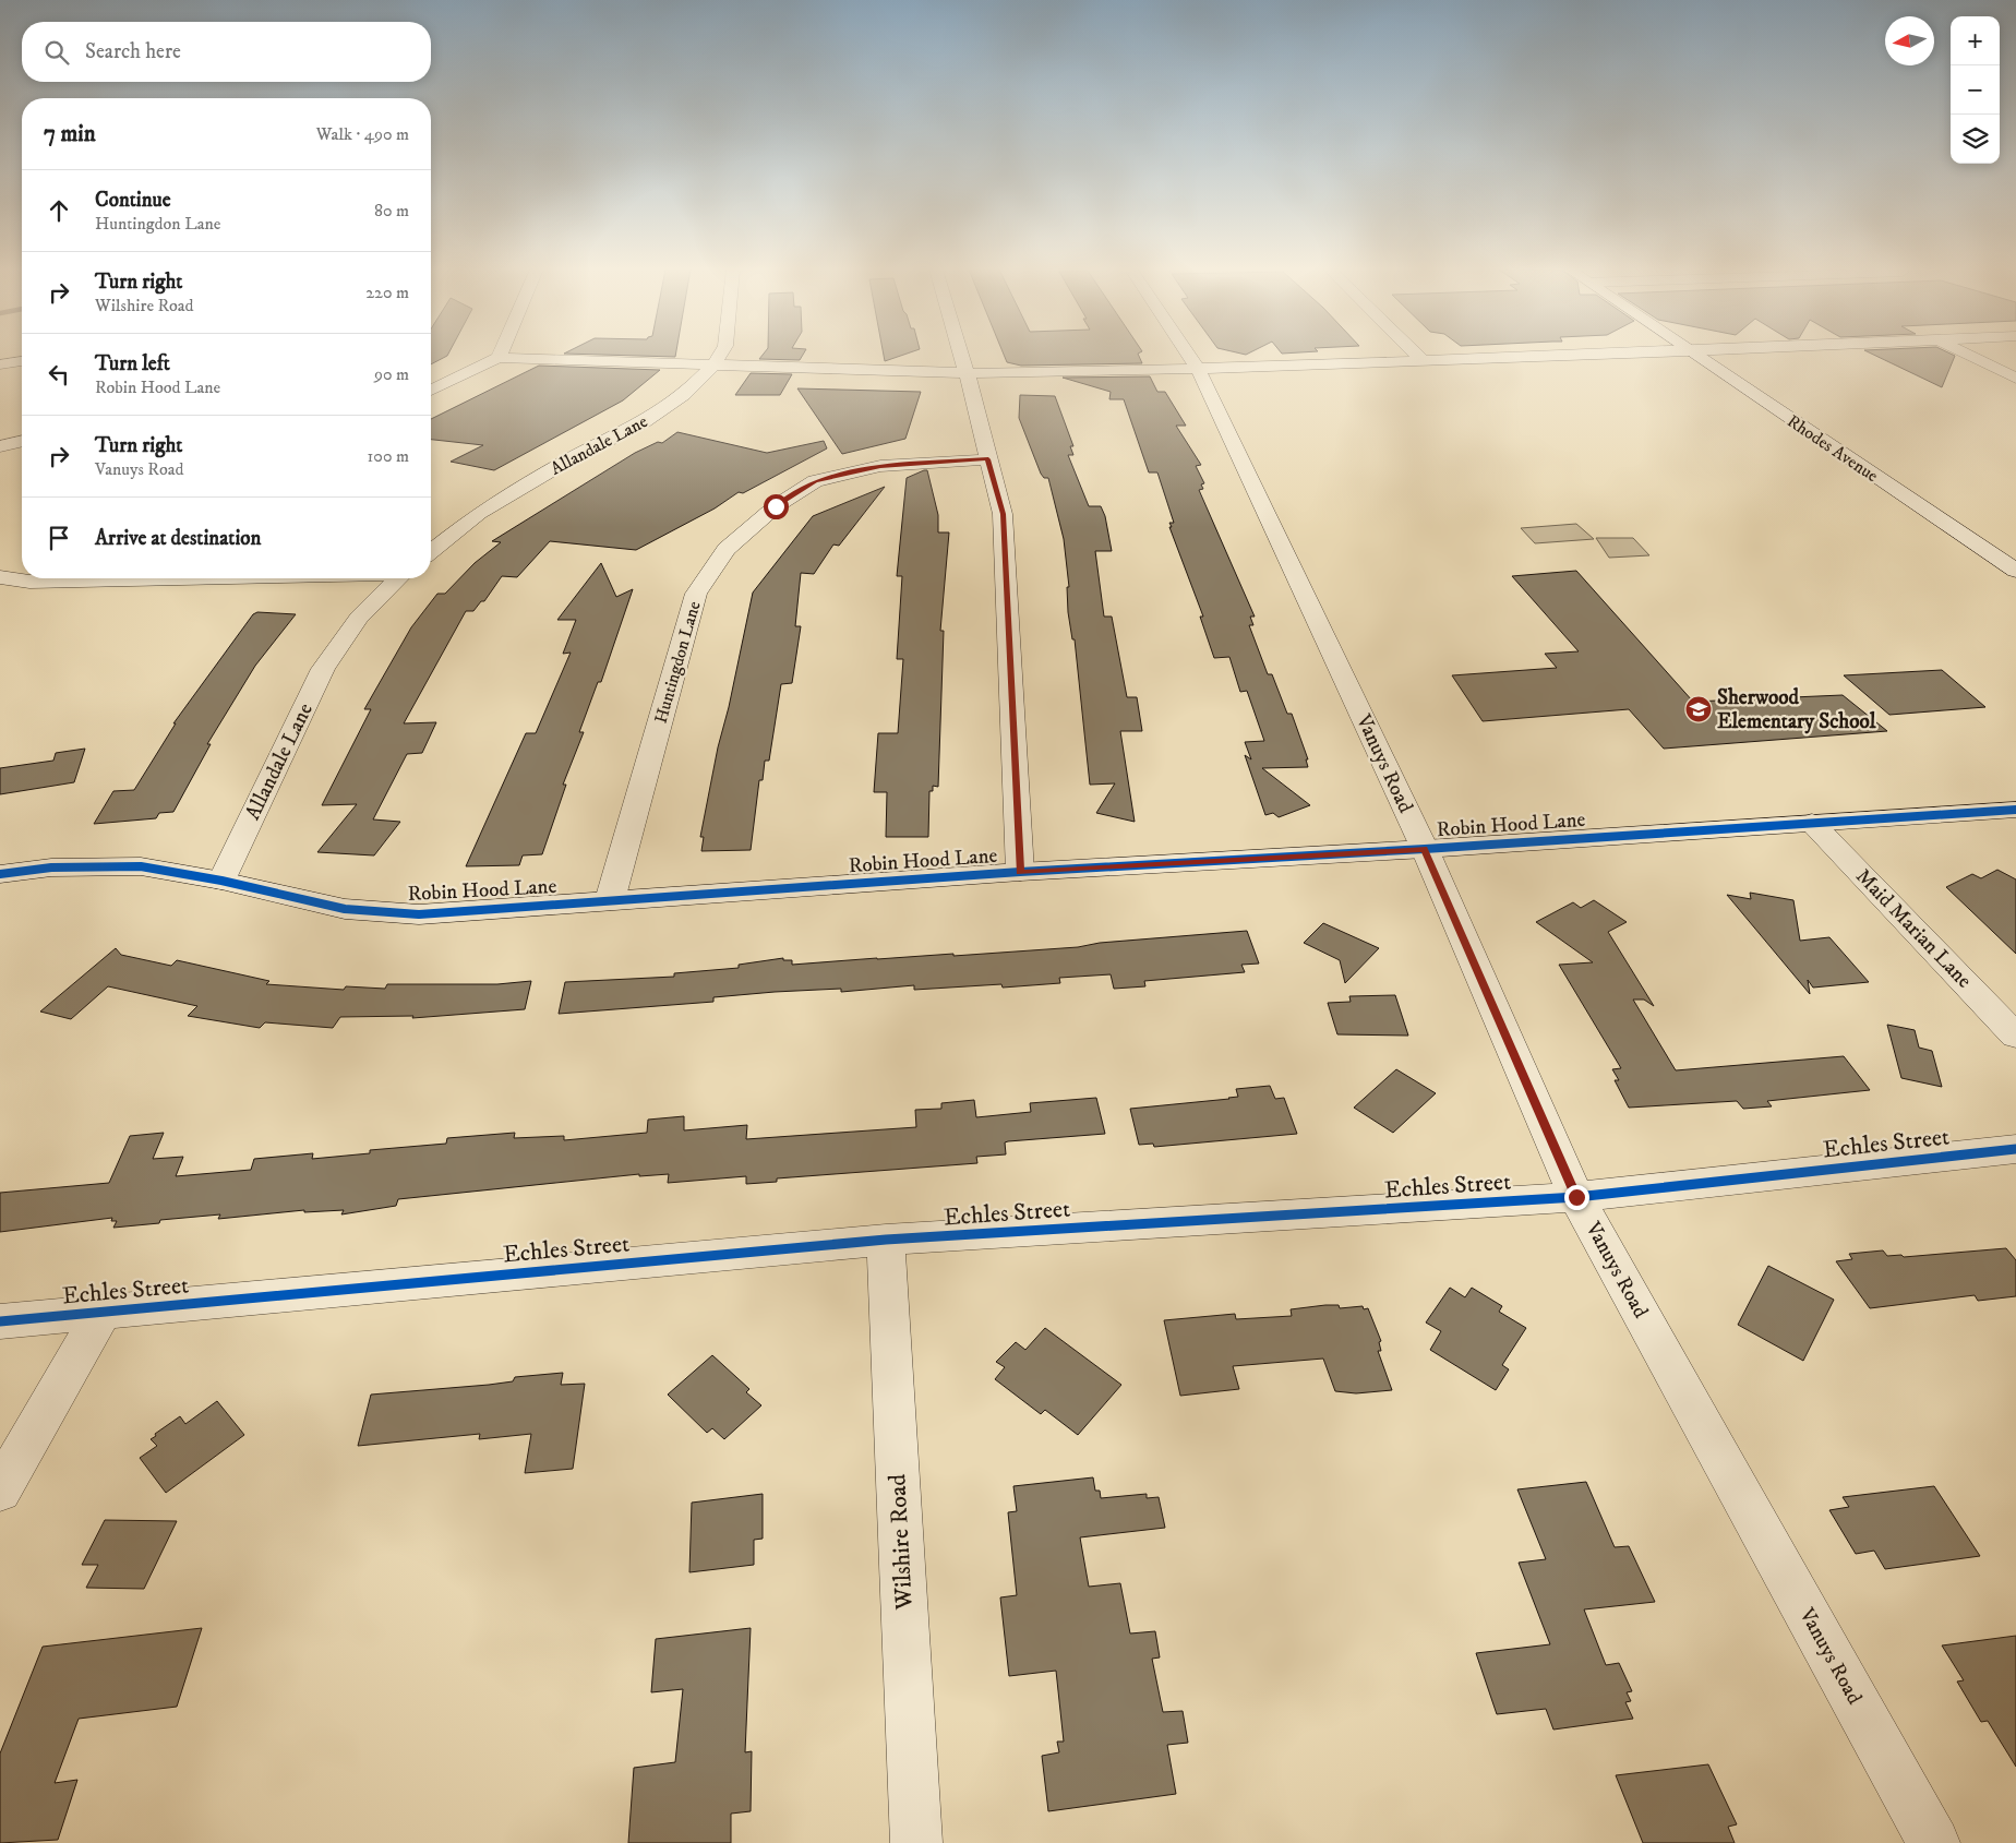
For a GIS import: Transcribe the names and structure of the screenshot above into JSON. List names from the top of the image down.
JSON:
{
  "streets": {
    "street": [
      "Allandale Lane",
      "Rhodes Avenue",
      "Huntingdon Lane",
      "Vanuys Road",
      "Robin Hood Lane",
      "Maid Marian Lane",
      "Echles Street",
      "Wilshire Road"
    ]
  },
  "crossings": [
    ["Allandale Lane", "Robin Hood Lane"],
    ["Huntingdon Lane", "Robin Hood Lane"],
    ["Vanuys Road", "Robin Hood Lane"],
    ["Vanuys Road", "Echles Street"],
    ["Robin Hood Lane", "Maid Marian Lane"],
    ["Echles Street", "Wilshire Road"]
  ],
  "places": {
    "school or university": ["Sherwood Elementary School"]
  },
  "north": "left",
  "page": {
    "map_buttons": ["+", "−"],
    "search": "Search here",
    "heading": ["7 min", "Walk · 490 m"],
    "list": [
      ["Continue", "Huntingdon Lane", "80 m"],
      ["Turn right", "Wilshire Road", "220 m"],
      ["Turn left", "Robin Hood Lane", "90 m"],
      ["Turn right", "Vanuys Road", "100 m"],
      "Arrive at destination"
    ]
  }
}
